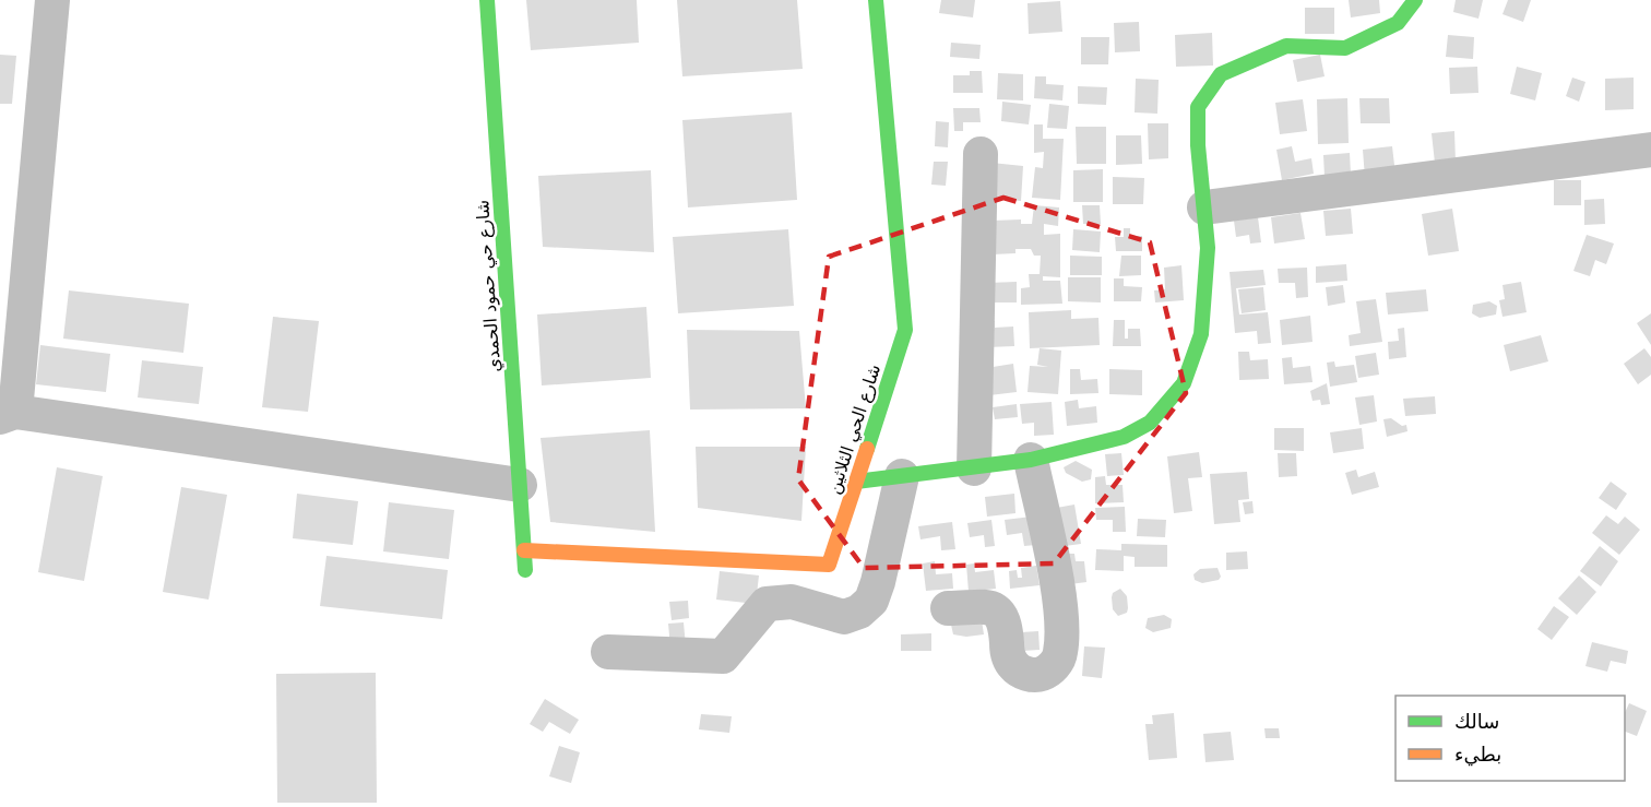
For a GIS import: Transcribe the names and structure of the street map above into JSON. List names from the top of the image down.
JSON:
{
  "streets": {
    "street": ["شارع حي حمود الحمدي", "شارع الحي الثلاثين"]
  },
  "crossings": [
    ["شارع حي حمود الحمدي", "شارع الحي الثلاثين"]
  ],
  "legend": ["سالك", "بطيء"]
}
